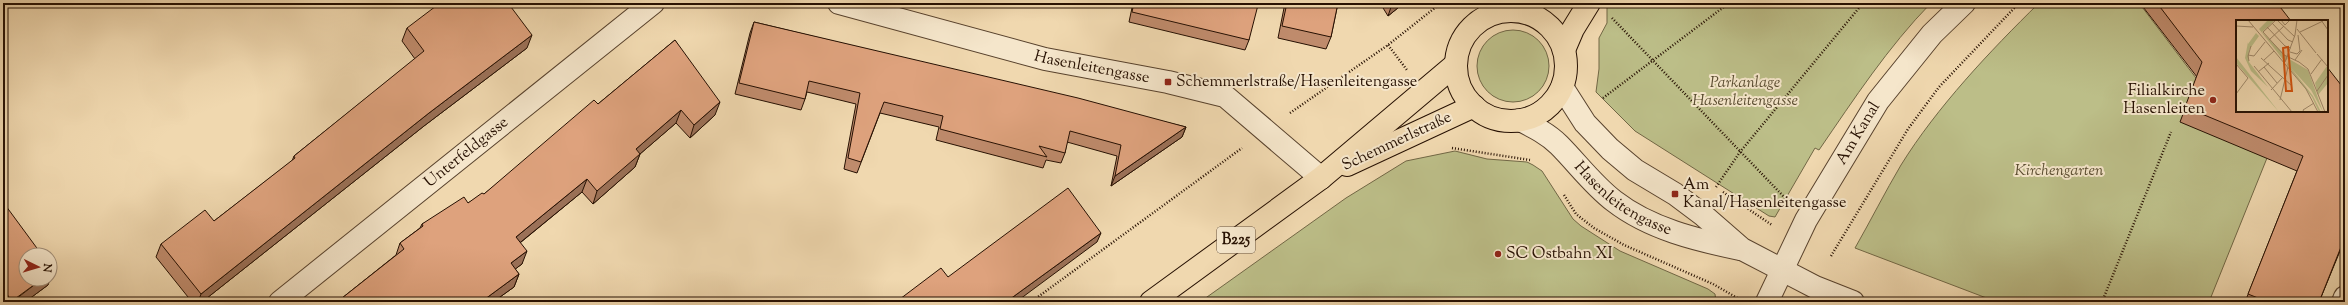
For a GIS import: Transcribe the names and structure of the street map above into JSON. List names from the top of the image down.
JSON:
{
  "streets": {
    "main road": ["Schemmerlstraße", "B225"],
    "street": ["Hasenleitengasse", "Am Kanal", "Unterfeldgasse"]
  },
  "crossings": [
    ["Hasenleitengasse", "Am Kanal"],
    ["Hasenleitengasse", "Schemmerlstraße"]
  ],
  "parks": ["Parkanlage Hasenleitengasse", "Kirchengarten"],
  "places": {
    "transit": ["Schemmerlstraße/Hasenleitengasse", "Am Kanal/Hasenleitengasse"],
    "other": ["Filialkirche Hasenleiten", "SC Ostbahn XI"]
  },
  "north": "right"
}
